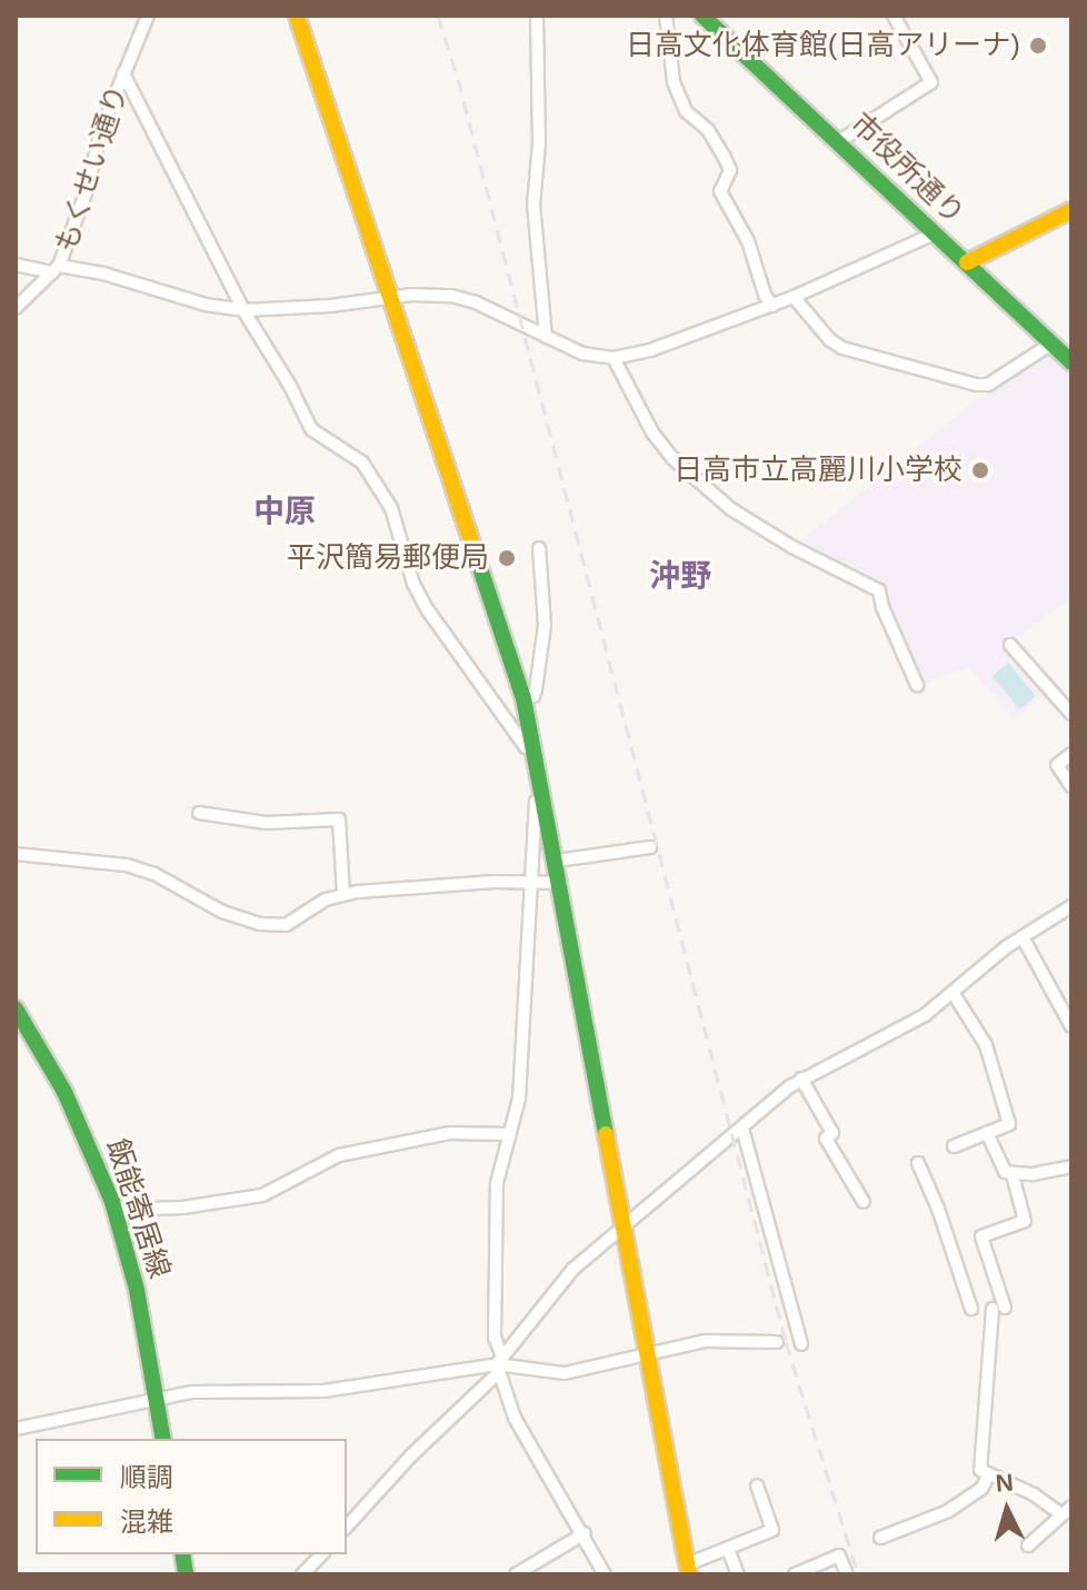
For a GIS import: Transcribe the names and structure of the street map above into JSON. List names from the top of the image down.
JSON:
{
  "streets": {
    "street": ["もくせい通り", "市役所通り", "飯能寄居線"]
  },
  "districts": ["中原", "沖野"],
  "places": ["日高文化体育館(日高アリーナ)", "日高市立高麗川小学校", "平沢簡易郵便局"],
  "legend": ["順調", "混雑"],
  "north": "top"
}
